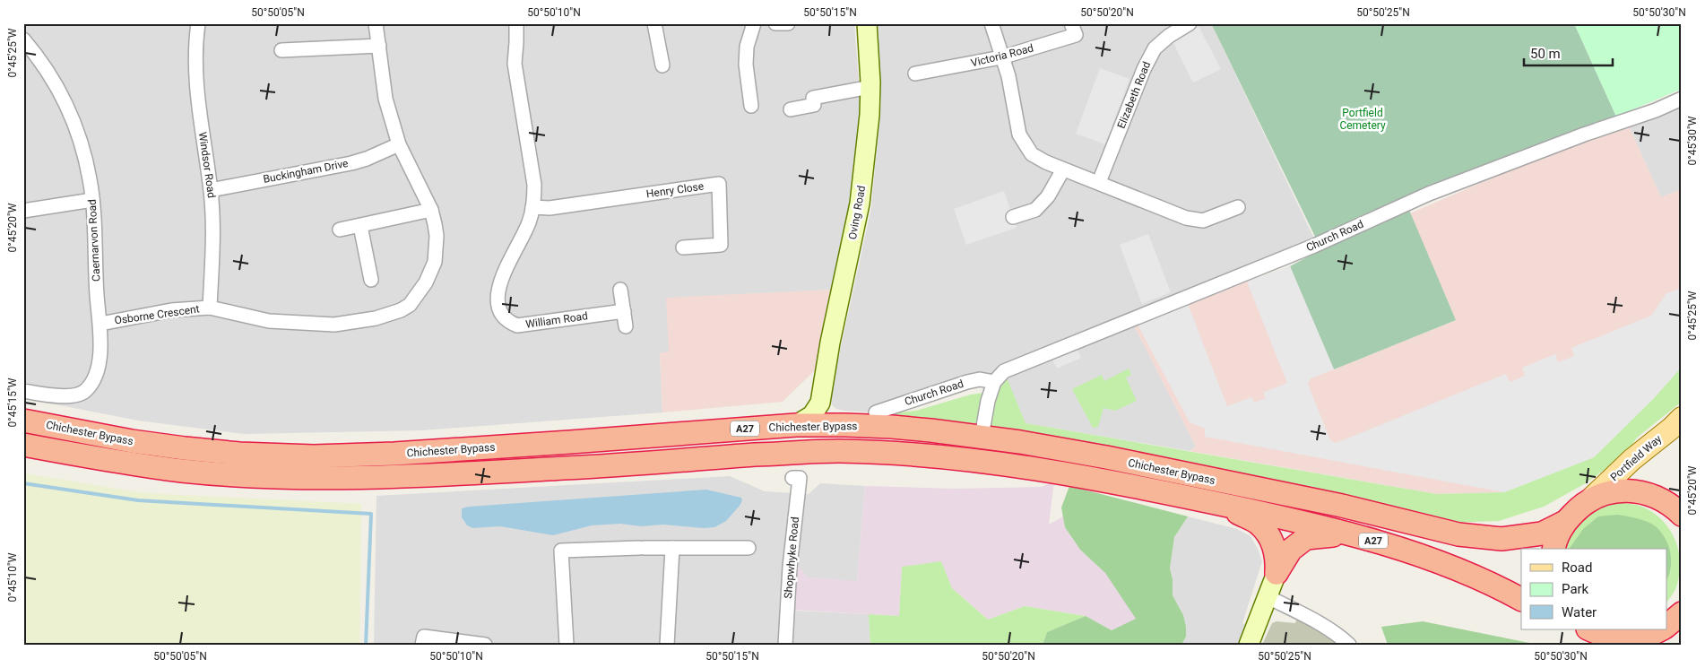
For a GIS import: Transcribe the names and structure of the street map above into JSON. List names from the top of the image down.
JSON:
{
  "streets": {
    "highway": ["Chichester Bypass", "A27"],
    "main road": ["Oving Road", "Portfield Way"],
    "street": [
      "Victoria Road",
      "Elizabeth Road",
      "Windsor Road",
      "Buckingham Drive",
      "Henry Close",
      "Church Road",
      "Caernarvon Road",
      "Osborne Crescent",
      "William Road",
      "Shopwhyke Road"
    ]
  },
  "crossings": [
    ["Windsor Road", "Buckingham Drive"],
    ["Windsor Road", "Osborne Crescent"],
    ["Buckingham Drive", "Osborne Crescent"],
    ["Henry Close", "William Road"],
    ["Oving Road", "Chichester Bypass"],
    ["Caernarvon Road", "Osborne Crescent"]
  ],
  "parks": ["Portfield Cemetery"],
  "legend": ["Road", "Park", "Water"],
  "scale_bar": "50 m",
  "coordinates": [
    "50°50'05\"N",
    "50°50'10\"N",
    "50°50'15\"N",
    "50°50'20\"N",
    "50°50'25\"N",
    "50°50'30\"N",
    "0°45'25\"W",
    "0°45'30\"W",
    "0°45'20\"W",
    "0°45'15\"W",
    "0°45'10\"W"
  ]
}
